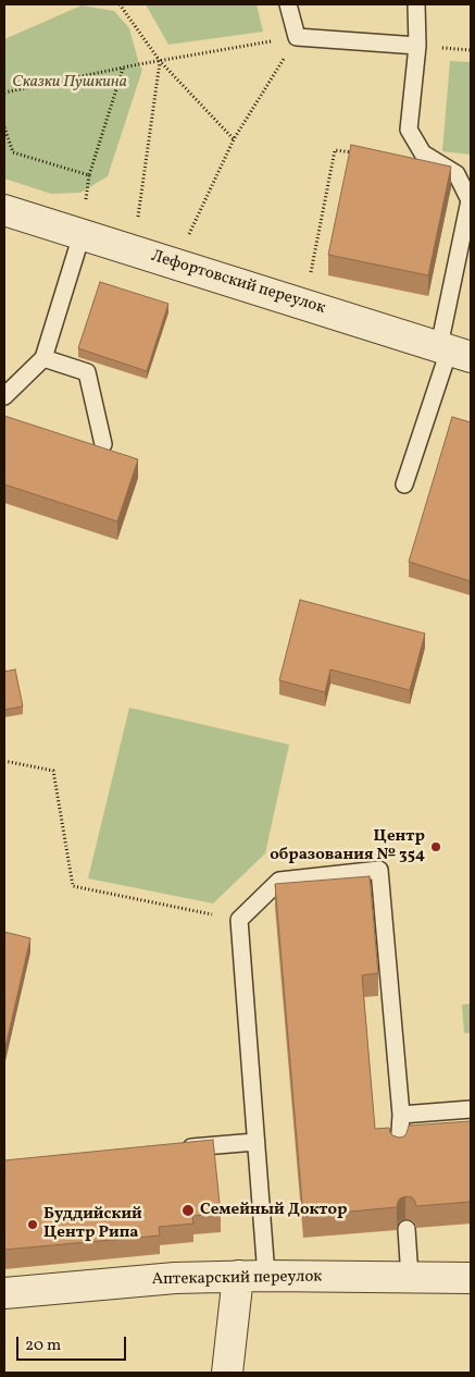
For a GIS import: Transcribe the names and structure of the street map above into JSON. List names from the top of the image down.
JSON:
{
  "streets": {
    "street": ["Лефортовский переулок", "Аптекарский переулок"]
  },
  "parks": ["Сказки Пушкина"],
  "places": ["Центр образования № 354", "Семейный Доктор", "Буддийский Центр Рипа"],
  "scale_bar": "20 m"
}
